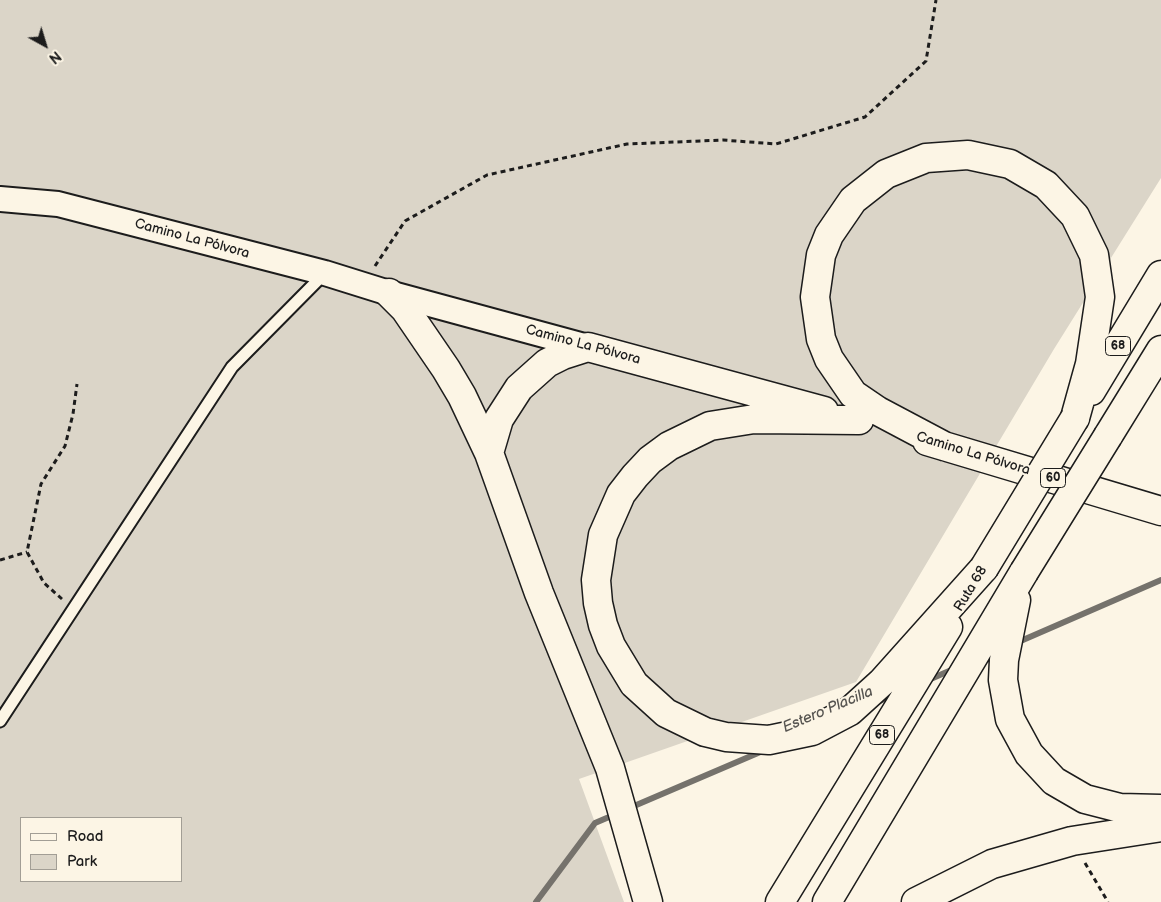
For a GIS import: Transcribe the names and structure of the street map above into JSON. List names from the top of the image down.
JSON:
{
  "streets": {
    "highway": [
      "Camino La Pólvora",
      "68",
      "60",
      "Ruta 68"
    ]
  },
  "water": ["Estero Placilla"],
  "legend": ["Road", "Park"],
  "north": "bottom right"
}
